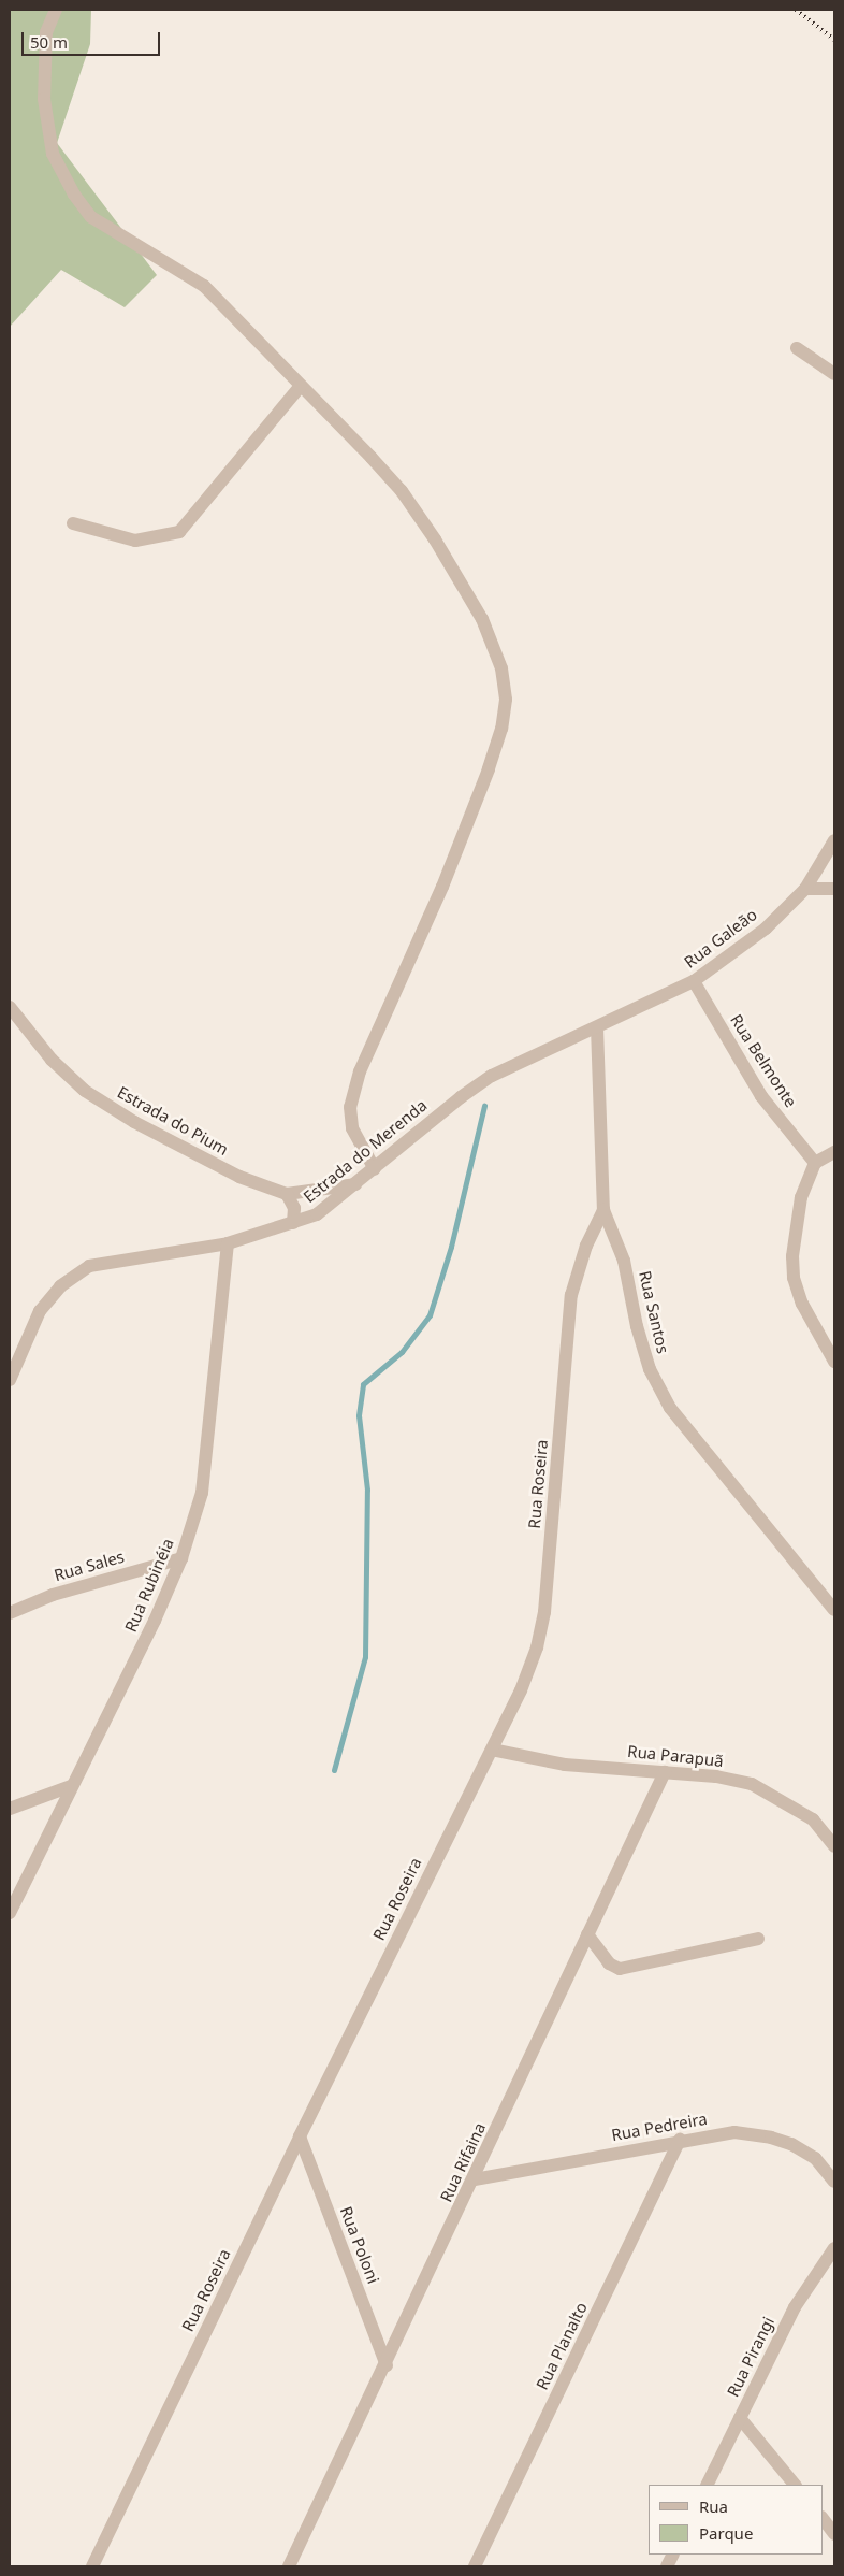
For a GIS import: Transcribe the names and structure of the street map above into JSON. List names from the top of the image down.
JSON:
{
  "streets": {
    "street": [
      "Rua Galeão",
      "Rua Belmonte",
      "Estrada do Pium",
      "Estrada do Merenda",
      "Rua Santos",
      "Rua Roseira",
      "Rua Sales",
      "Rua Rubinéia",
      "Rua Parapuã",
      "Rua Pedreira",
      "Rua Rifaina",
      "Rua Poloni",
      "Rua Planalto",
      "Rua Pirangi"
    ]
  },
  "crossings": [
    ["Rua Galeão", "Rua Belmonte"],
    ["Rua Galeão", "Estrada do Merenda"],
    ["Rua Galeão", "Rua Santos"],
    ["Estrada do Pium", "Estrada do Merenda"],
    ["Estrada do Merenda", "Rua Santos"],
    ["Estrada do Merenda", "Rua Rubinéia"],
    ["Rua Santos", "Rua Roseira"],
    ["Rua Roseira", "Rua Parapuã"],
    ["Rua Roseira", "Rua Poloni"],
    ["Rua Sales", "Rua Rubinéia"],
    ["Rua Parapuã", "Rua Rifaina"],
    ["Rua Pedreira", "Rua Rifaina"],
    ["Rua Pedreira", "Rua Planalto"],
    ["Rua Rifaina", "Rua Poloni"]
  ],
  "legend": ["Rua", "Parque"],
  "scale_bar": "50 m"
}
